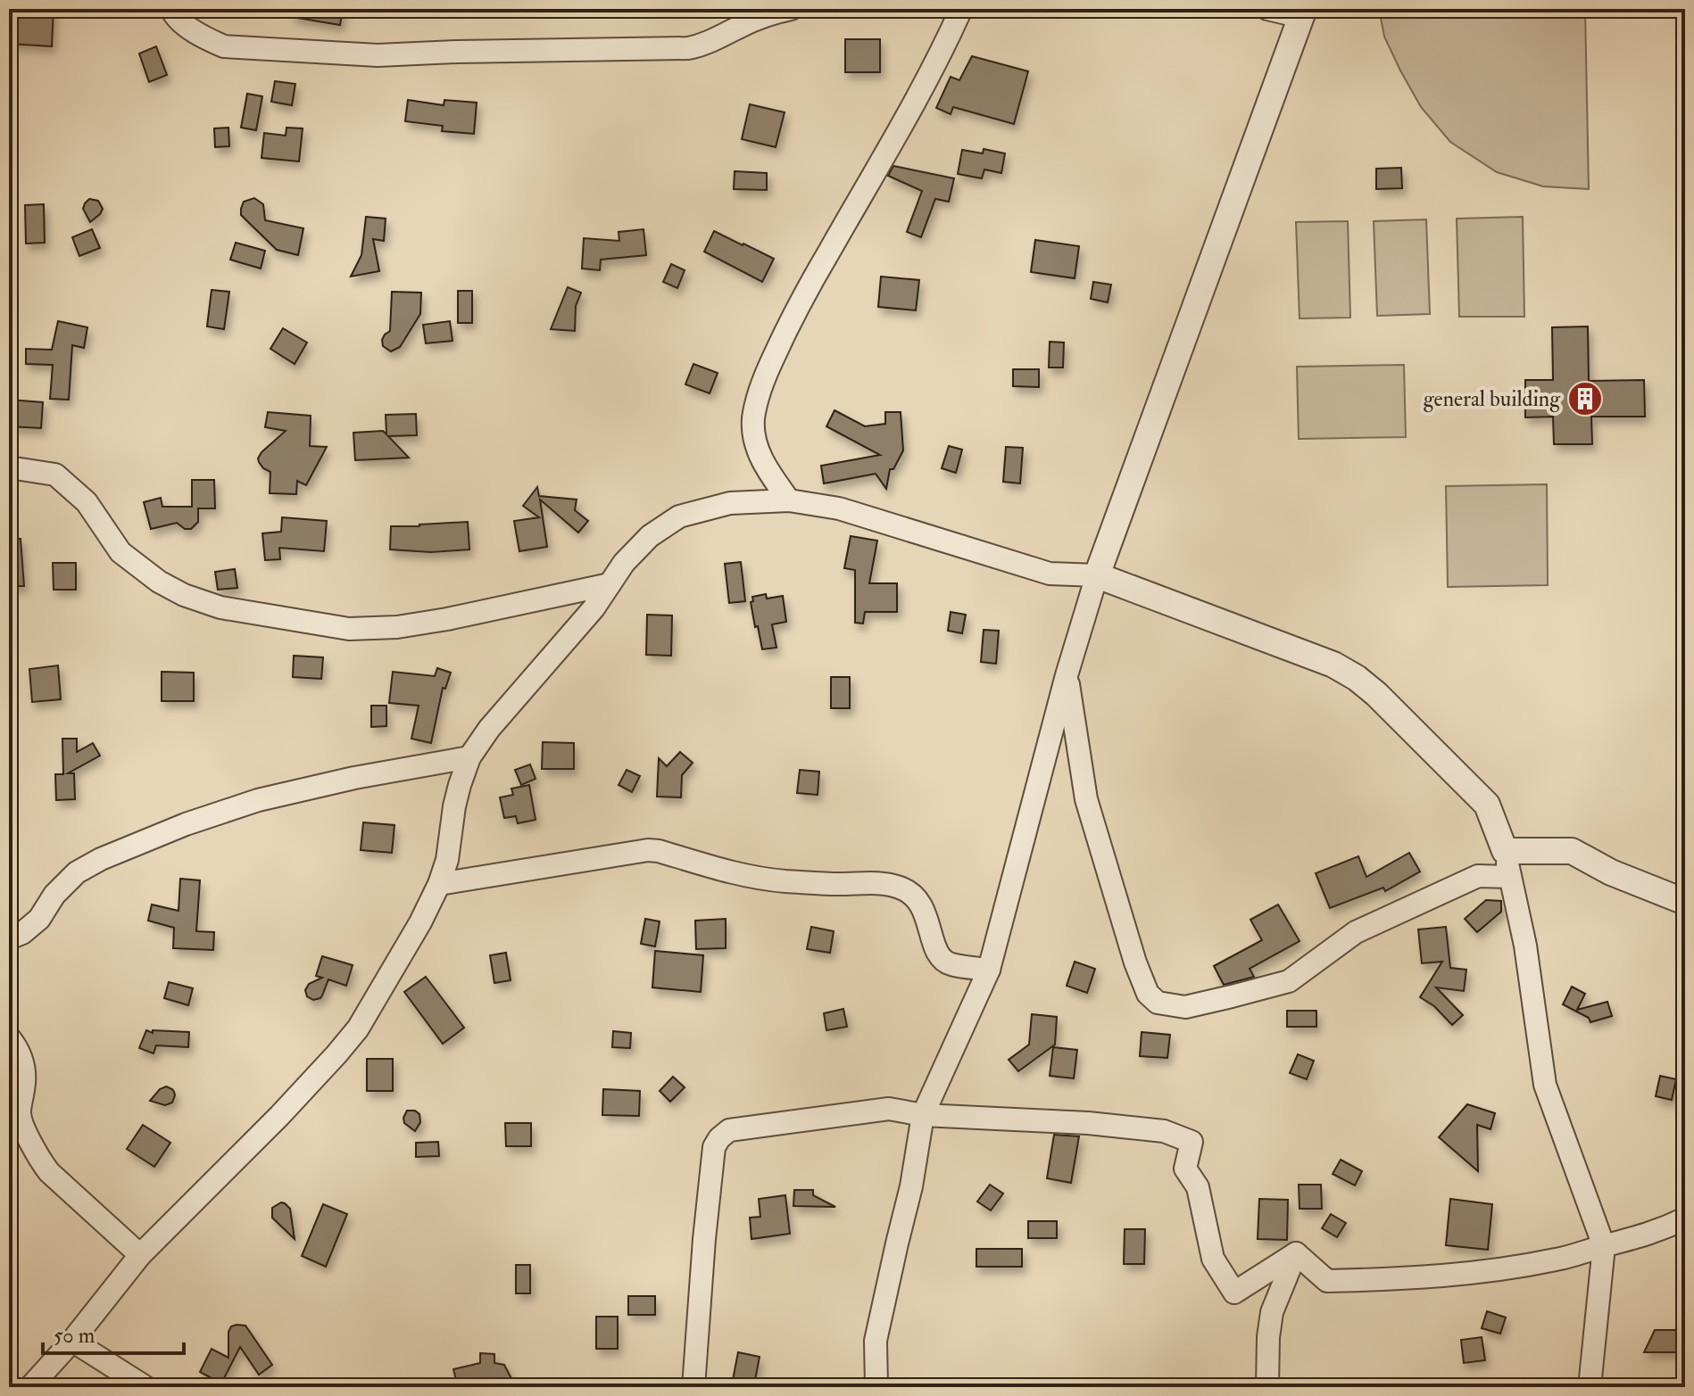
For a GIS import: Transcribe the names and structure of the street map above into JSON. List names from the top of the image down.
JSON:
{
  "places": {
    "building": ["general building"]
  },
  "scale_bar": "50 m"
}
